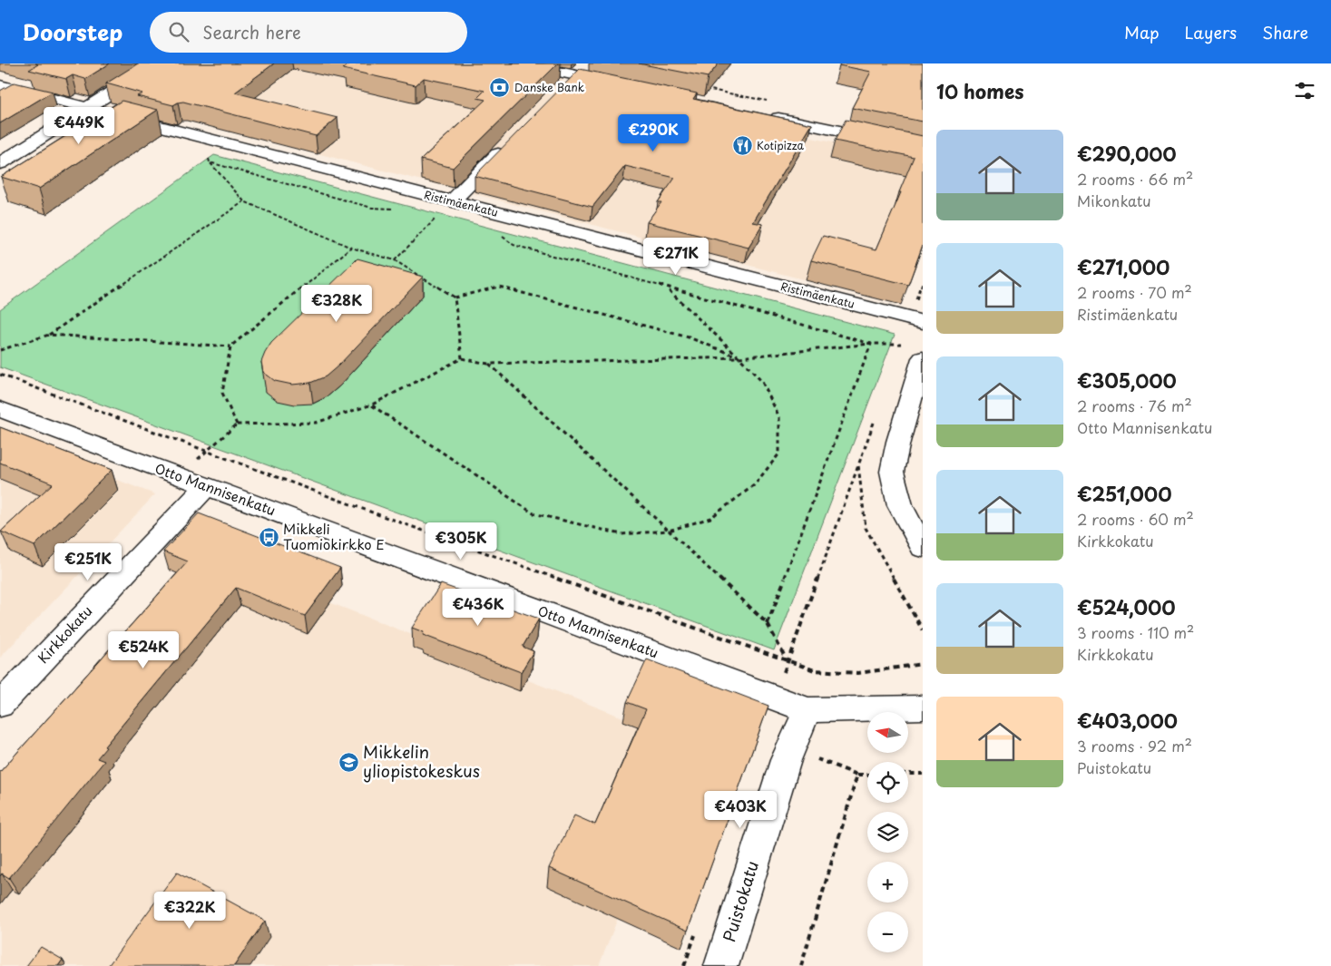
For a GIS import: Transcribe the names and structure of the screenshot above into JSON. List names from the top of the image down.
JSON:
{
  "streets": {
    "street": [
      "Ristimäenkatu",
      "Otto Mannisenkatu",
      "Kirkkokatu",
      "Puistokatu"
    ]
  },
  "crossings": [
    ["Otto Mannisenkatu", "Kirkkokatu"],
    ["Otto Mannisenkatu", "Puistokatu"]
  ],
  "places": {
    "bank": ["Danske Bank"],
    "restaurant": ["Kotipizza"],
    "bus stop": ["Mikkeli Tuomiokirkko E"],
    "school or university": ["Mikkelin yliopistokeskus"]
  },
  "north": "left",
  "page": {
    "header": "Doorstep",
    "search": "Search here",
    "nav": ["Map", "Layers", "Share"],
    "heading": "10 homes",
    "price": [
      "€449K",
      "€290K",
      "€271K",
      "€328K",
      "€305K",
      "€251K",
      "€436K",
      "€524K",
      "€403K",
      "€322K"
    ],
    "list": [
      {
        "name": "€290,000",
        "note": "2 rooms · 66 m² · Mikonkatu"
      },
      {
        "name": "€271,000",
        "note": "2 rooms · 70 m² · Ristimäenkatu"
      },
      {
        "name": "€305,000",
        "note": "2 rooms · 76 m² · Otto Mannisenkatu"
      },
      {
        "name": "€251,000",
        "note": "2 rooms · 60 m² · Kirkkokatu"
      },
      {
        "name": "€524,000",
        "note": "3 rooms · 110 m² · Kirkkokatu"
      },
      {
        "name": "€403,000",
        "note": "3 rooms · 92 m² · Puistokatu"
      }
    ],
    "map_buttons": ["+", "−"]
  }
}
